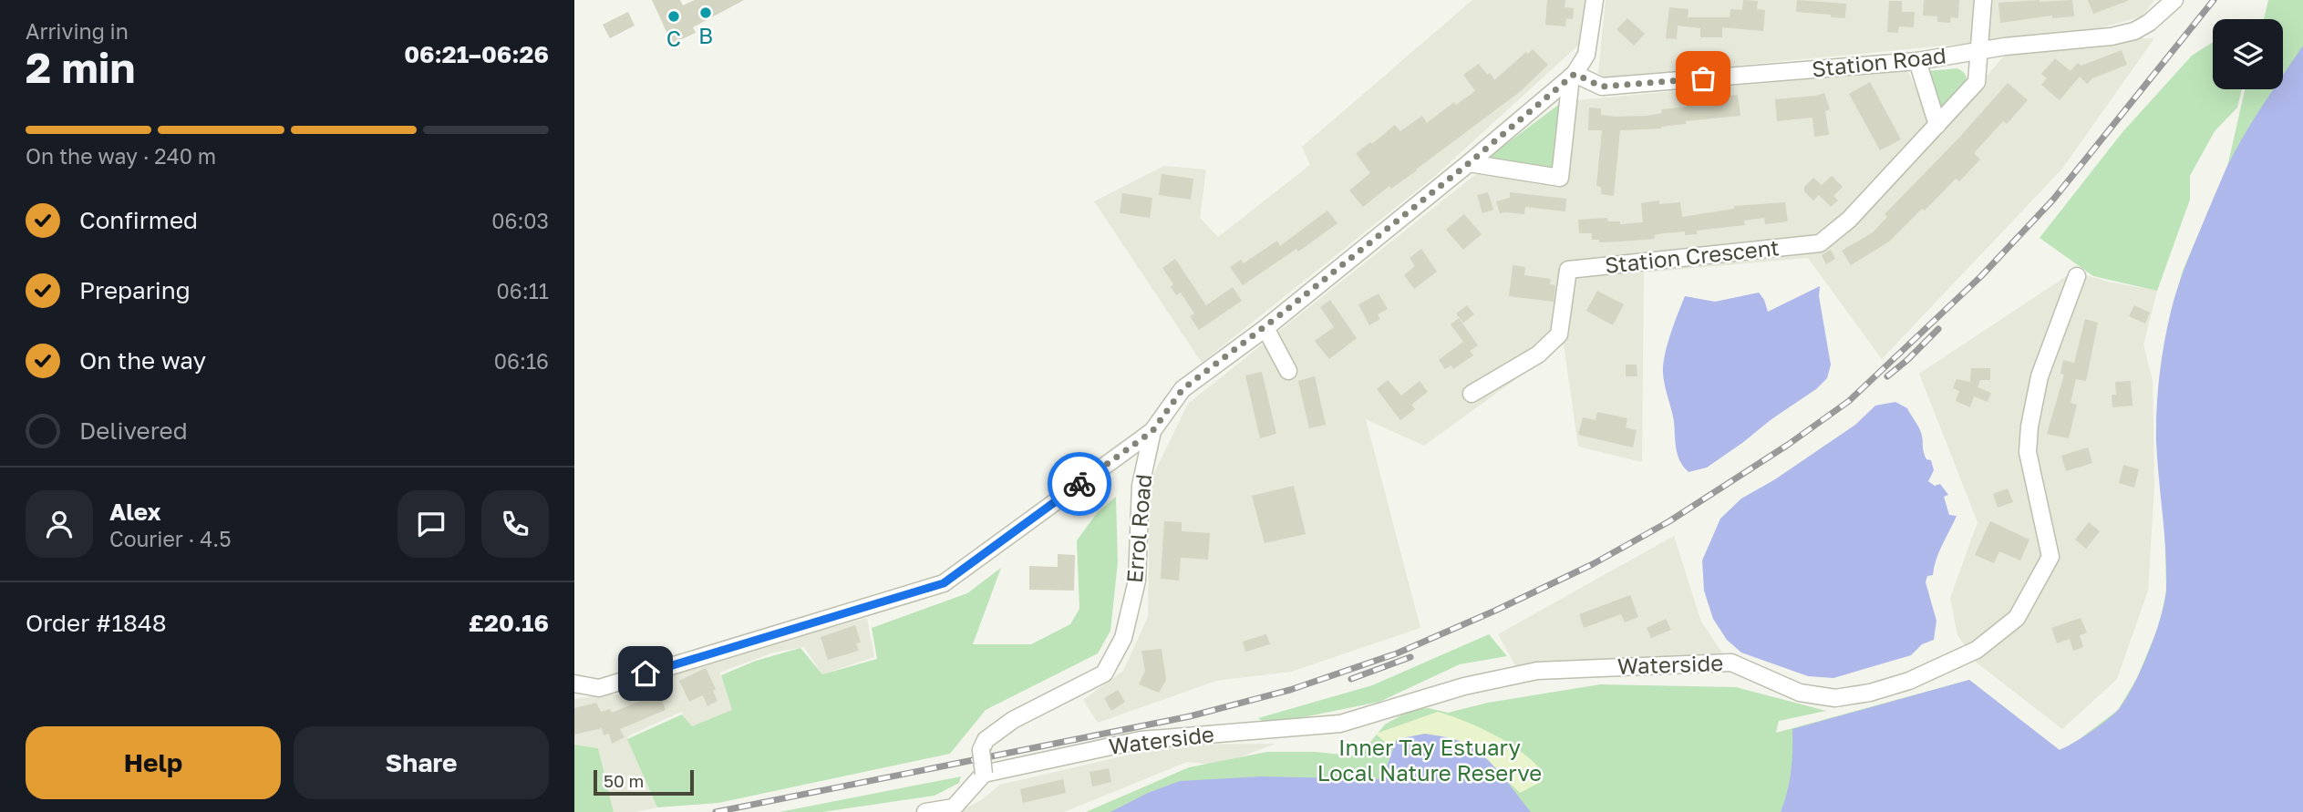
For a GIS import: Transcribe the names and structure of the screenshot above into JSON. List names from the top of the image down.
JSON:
{
  "streets": {
    "street": [
      "Station Road",
      "Station Crescent",
      "Errol Road",
      "Waterside"
    ]
  },
  "crossings": [
    ["Station Road", "Station Crescent"],
    ["Station Road", "Errol Road"],
    ["Errol Road", "Waterside"]
  ],
  "parks": ["Inner Tay Estuary Local Nature Reserve"],
  "places": ["B", "C"],
  "scale_bar": "50 m",
  "page": {
    "heading": ["2 min", "Arriving in", "06:21–06:26"],
    "panel": [
      "Alex",
      "Courier · 4.5",
      "Order #1848",
      "£20.16"
    ],
    "bar": "On the way · 240 m",
    "list": [
      ["Confirmed", "06:03"],
      ["Preparing", "06:11"],
      ["On the way", "06:16"],
      "Delivered"
    ],
    "buttons": ["Help", "Share"],
    "scale": "50 m"
  }
}
